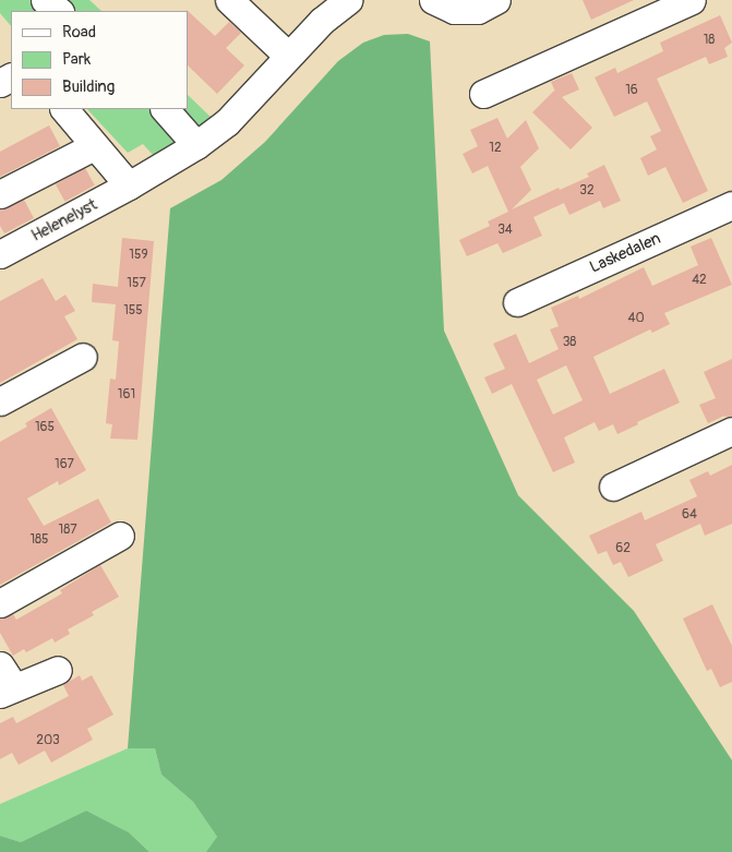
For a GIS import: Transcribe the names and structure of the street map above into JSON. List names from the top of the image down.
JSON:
{
  "streets": {
    "street": ["Helenelyst", "Laskedalen"]
  },
  "house_numbers": [
    "18",
    "16",
    "12",
    "32",
    "34",
    "159",
    "42",
    "157",
    "155",
    "40",
    "38",
    "161",
    "165",
    "167",
    "64",
    "187",
    "185",
    "62",
    "203"
  ],
  "legend": ["Road", "Park", "Building"]
}
